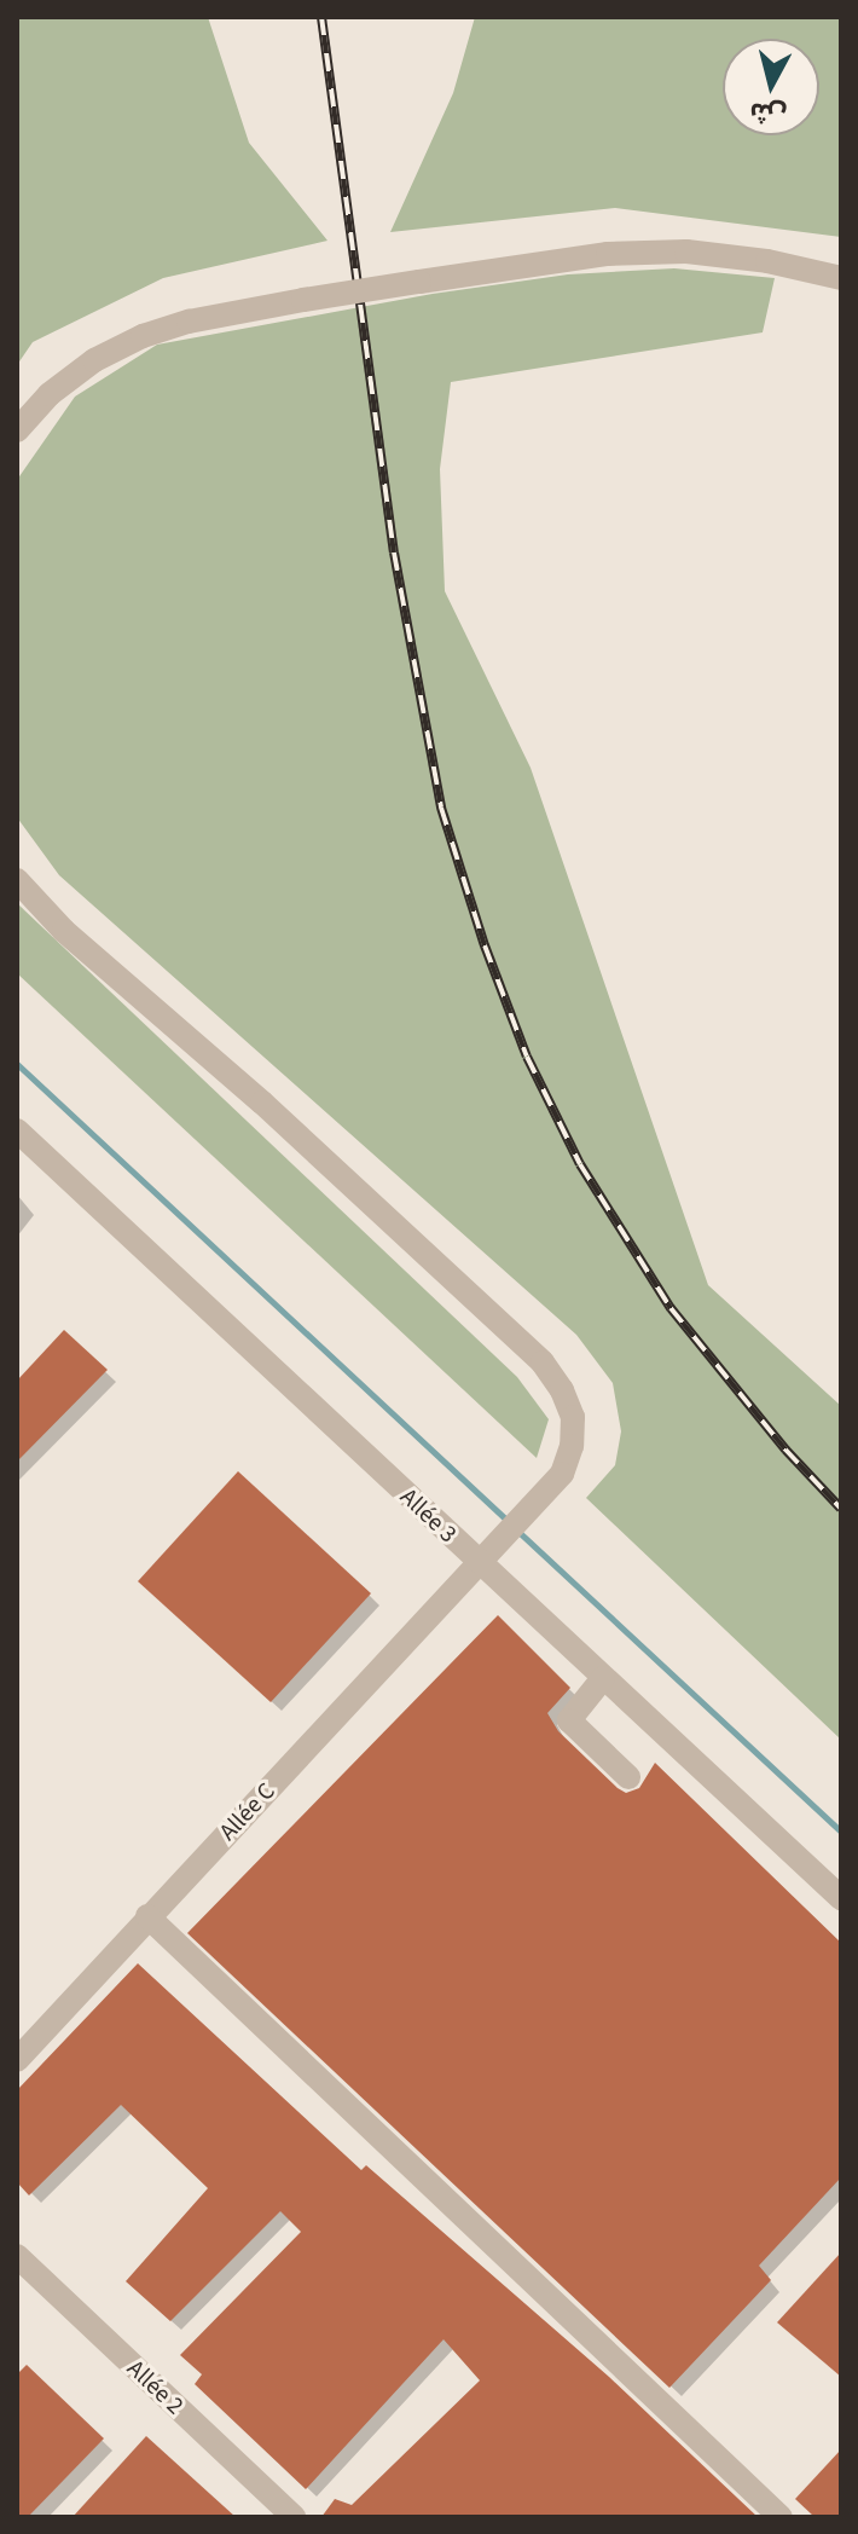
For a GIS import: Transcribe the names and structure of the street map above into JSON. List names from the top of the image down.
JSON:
{
  "streets": {
    "street": ["Allée 3", "Allée C", "Allée 2"]
  },
  "crossings": [
    ["Allée 3", "Allée C"]
  ],
  "north": "bottom"
}
